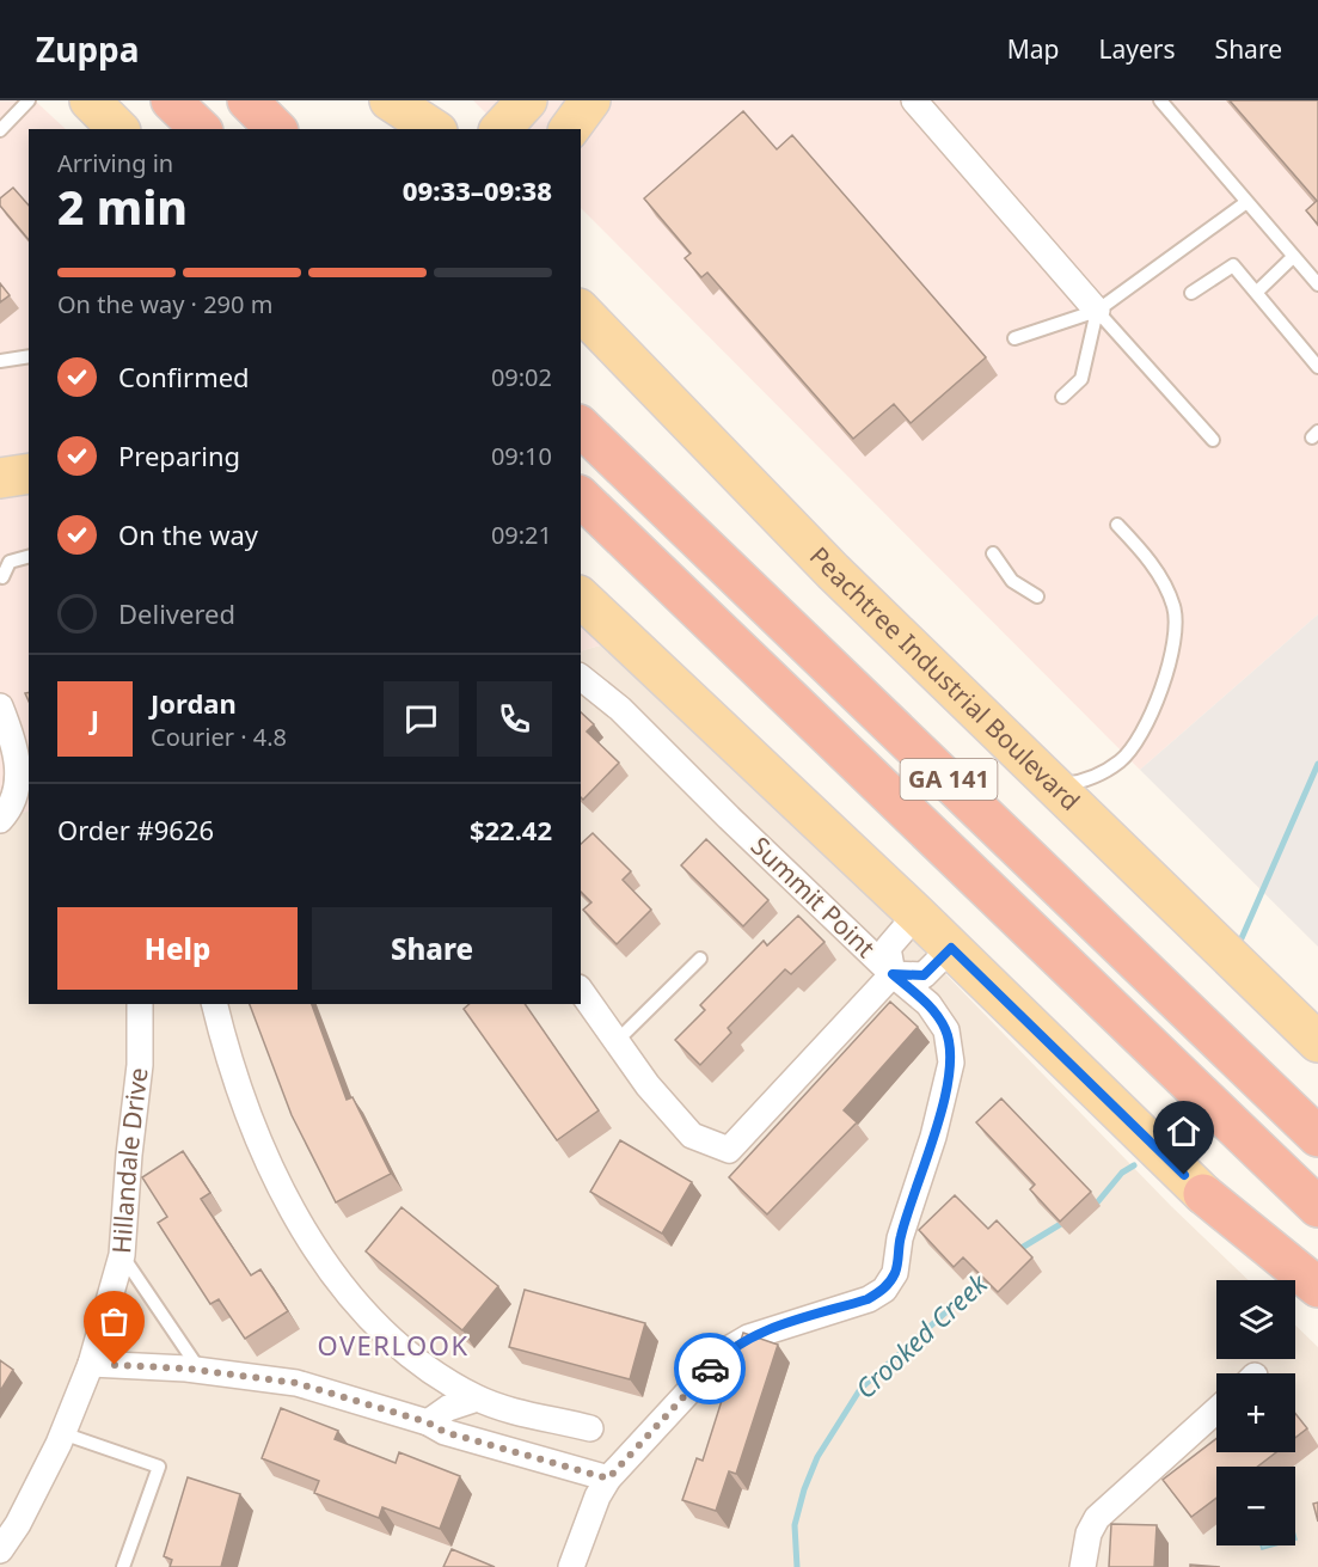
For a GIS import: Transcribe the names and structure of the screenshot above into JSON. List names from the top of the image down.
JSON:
{
  "streets": {
    "highway": ["GA 141"],
    "main road": ["Peachtree Industrial Boulevard"],
    "street": ["Summit Point", "Hillandale Drive"]
  },
  "districts": ["OVERLOOK"],
  "water": ["Crooked Creek"],
  "page": {
    "header": "Zuppa",
    "nav": ["Map", "Layers", "Share"],
    "heading": ["2 min", "Arriving in", "09:33–09:38"],
    "panel": [
      "Jordan",
      "Courier · 4.8",
      "Order #9626",
      "$22.42"
    ],
    "bar": "On the way · 290 m",
    "list": [
      ["Confirmed", "09:02"],
      ["Preparing", "09:10"],
      ["On the way", "09:21"],
      "Delivered"
    ],
    "round": "J",
    "buttons": ["Help", "Share"],
    "map_buttons": ["+", "−"]
  }
}
